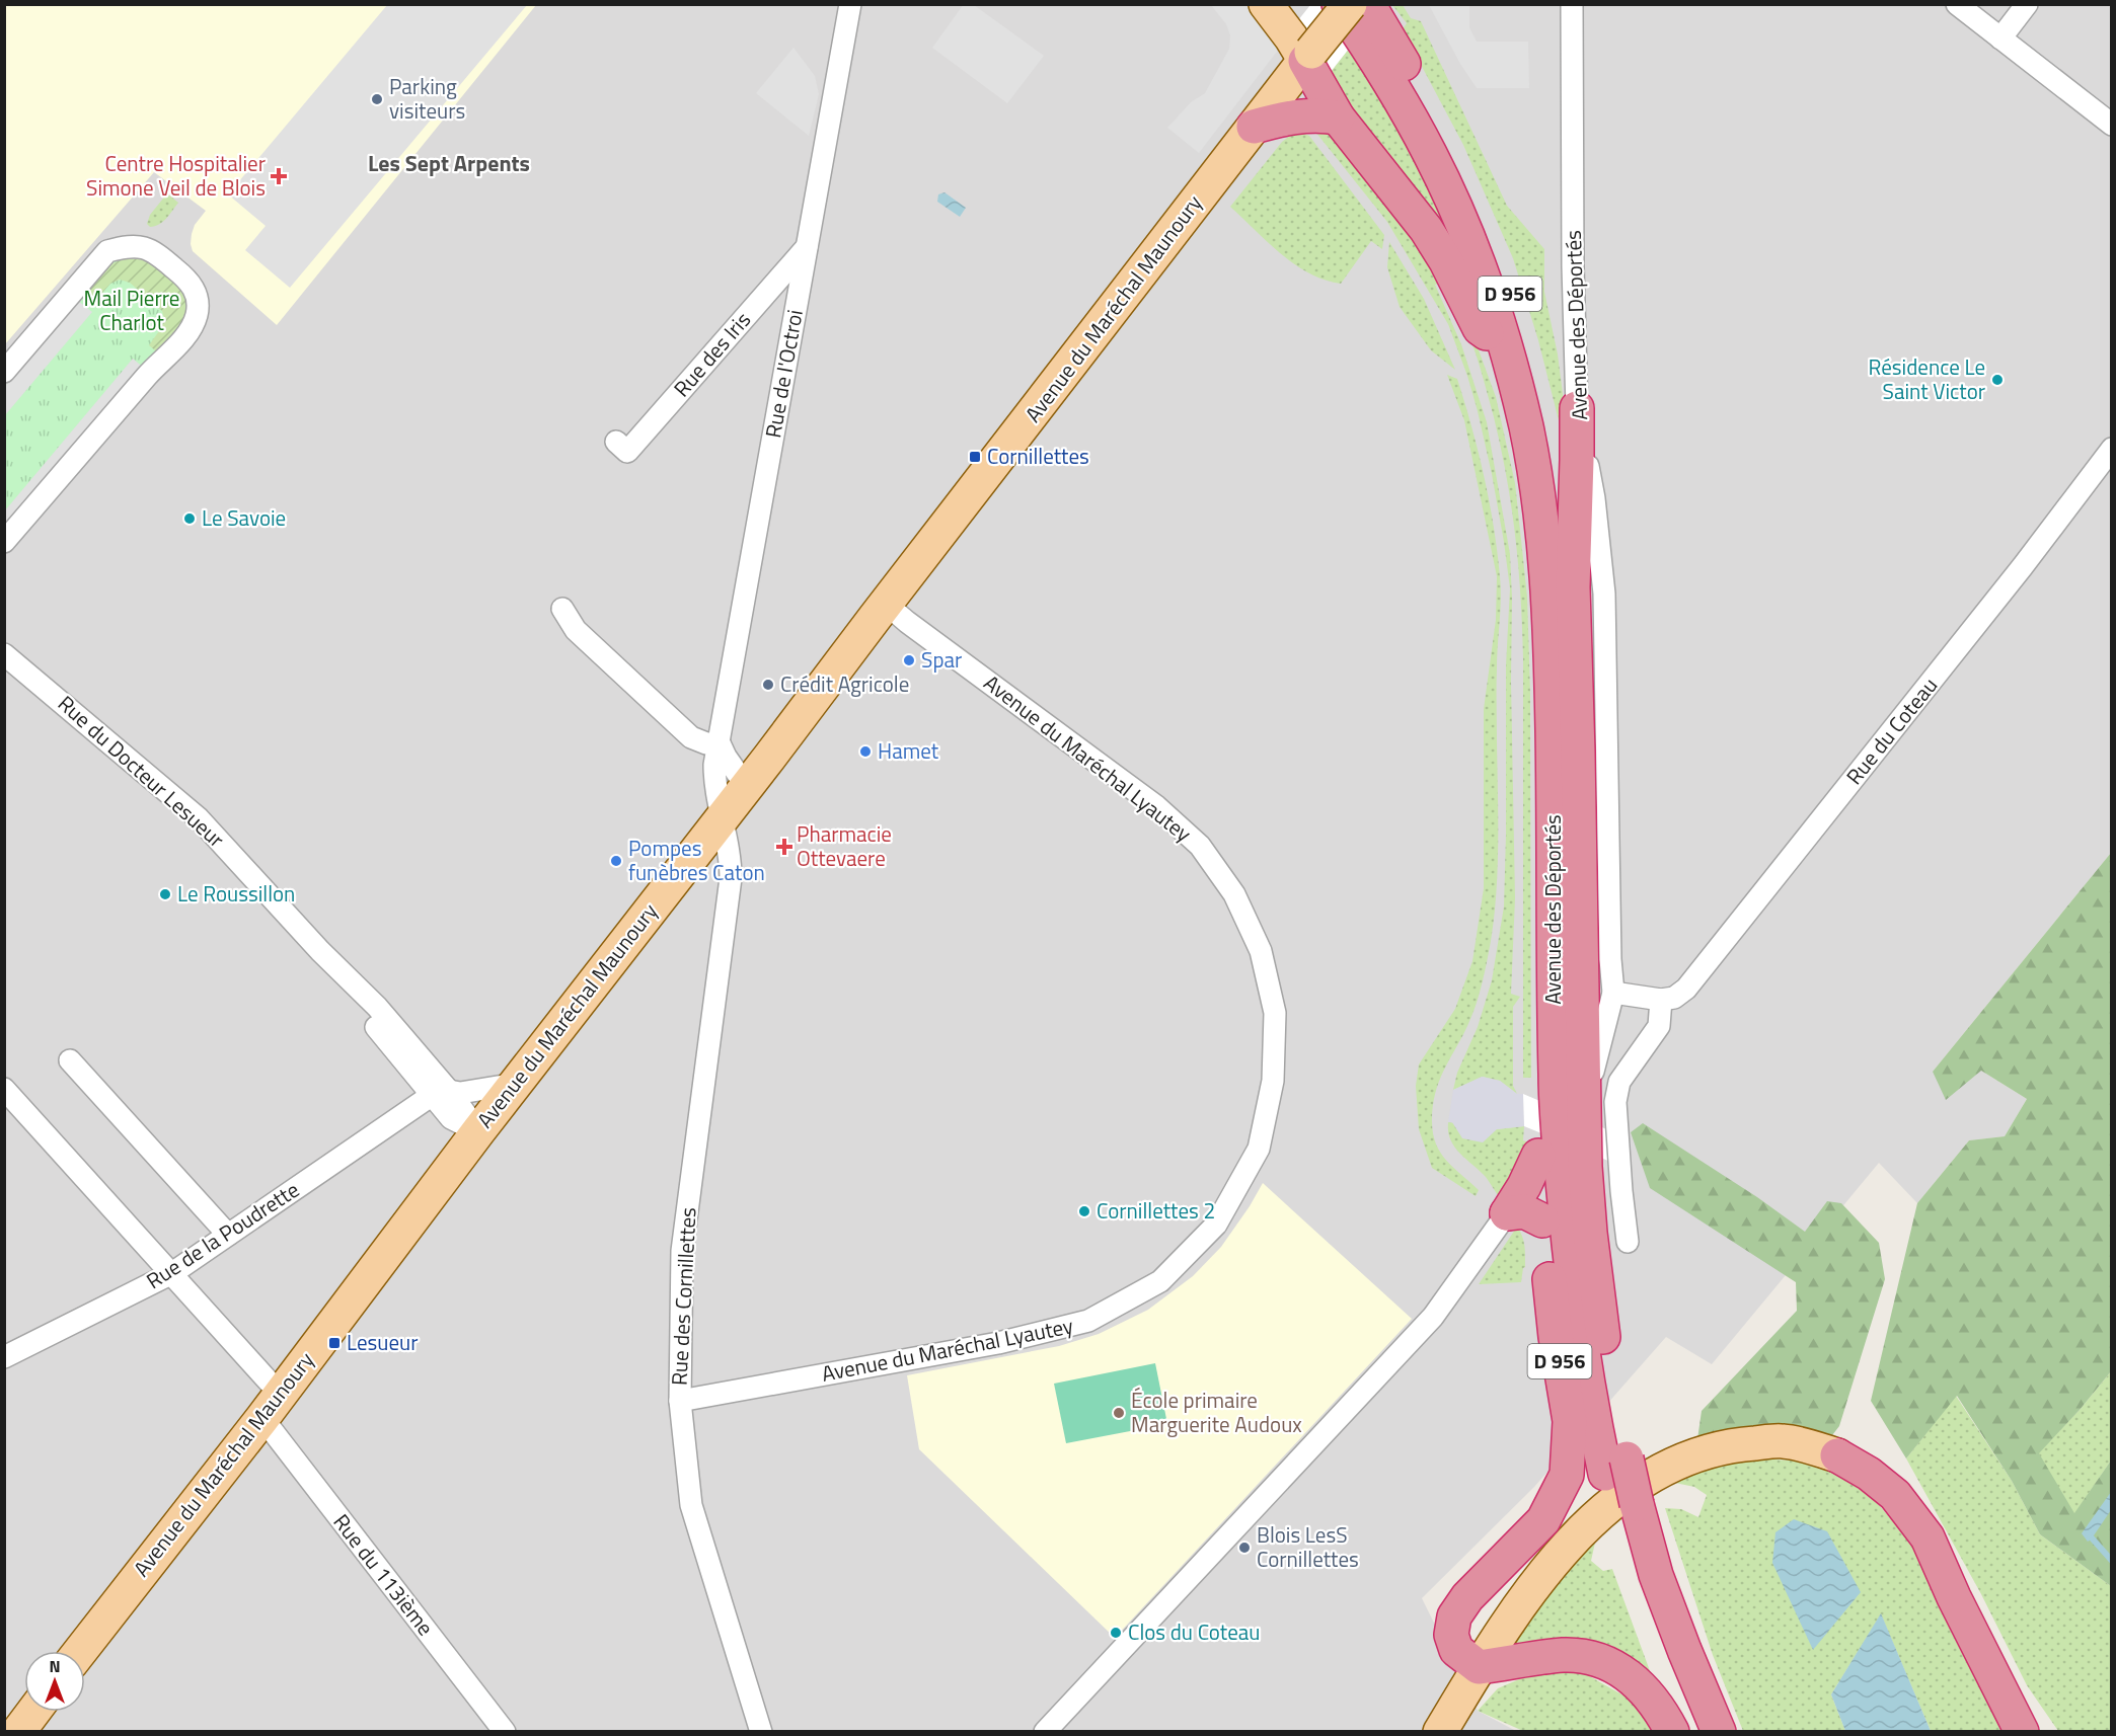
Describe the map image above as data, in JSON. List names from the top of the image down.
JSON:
{
  "streets": {
    "highway": ["D 956", "Avenue des Déportés"],
    "main road": ["Avenue du Maréchal Maunoury"],
    "street": [
      "Rue des Iris",
      "Rue de l'Octroi",
      "Rue du Coteau",
      "Avenue du Maréchal Lyautey",
      "Rue du Docteur Lesueur",
      "Rue de la Poudrette",
      "Rue des Cornillettes",
      "Rue du 113ième"
    ]
  },
  "crossings": [
    ["D 956", "Avenue du Maréchal Maunoury"],
    ["D 956", "Avenue des Déportés"],
    ["Avenue du Maréchal Maunoury", "Rue de l'Octroi"],
    ["Avenue du Maréchal Maunoury", "Avenue du Maréchal Lyautey"],
    ["Avenue du Maréchal Maunoury", "Rue du Docteur Lesueur"],
    ["Avenue du Maréchal Maunoury", "Rue des Cornillettes"],
    ["Avenue du Maréchal Maunoury", "Rue du 113ième"],
    ["Rue des Iris", "Rue de l'Octroi"],
    ["Rue de l'Octroi", "Rue des Cornillettes"],
    ["Avenue du Maréchal Lyautey", "Rue des Cornillettes"],
    ["Rue du Docteur Lesueur", "Rue de la Poudrette"],
    ["Rue de la Poudrette", "Rue du 113ième"]
  ],
  "districts": ["Les Sept Arpents"],
  "parks": ["Mail Pierre Charlot"],
  "places": {
    "other": [
      "Parking visiteurs",
      "Résidence Le Saint Victor",
      "Le Savoie",
      "Spar",
      "Crédit Agricole",
      "Hamet",
      "Pompes funèbres Caton",
      "Le Roussillon",
      "Cornillettes 2",
      "École primaire Marguerite Audoux",
      "Blois LesS Cornillettes",
      "Clos du Coteau"
    ],
    "health": ["Centre Hospitalier Simone Veil de Blois", "Pharmacie Ottevaere"],
    "transit": ["Cornillettes", "Lesueur"]
  },
  "north": "top"
}
